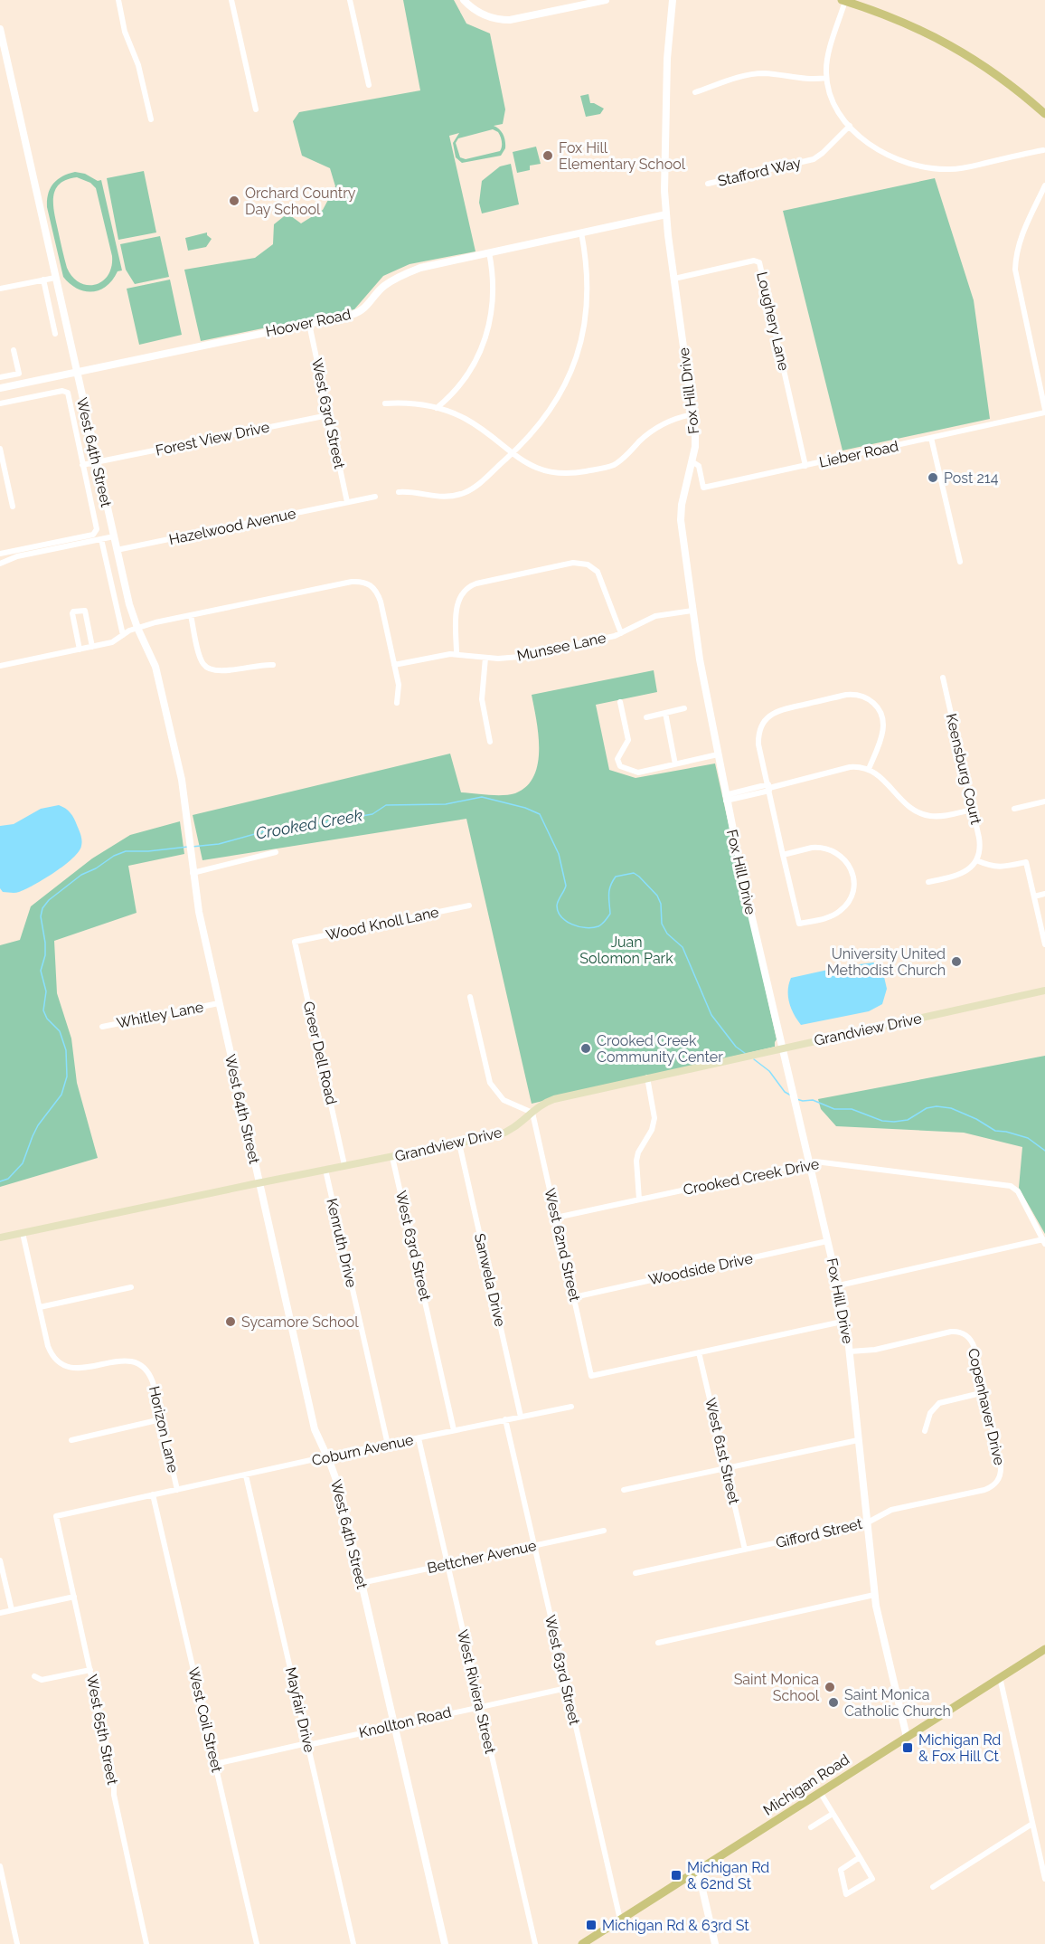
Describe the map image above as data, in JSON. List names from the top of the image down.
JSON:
{
  "streets": {
    "main road": ["Grandview Drive", "Michigan Road"],
    "street": [
      "Stafford Way",
      "Loughery Lane",
      "Hoover Road",
      "Fox Hill Drive",
      "West 63rd Street",
      "Forest View Drive",
      "West 64th Street",
      "Lieber Road",
      "Hazelwood Avenue",
      "Munsee Lane",
      "Keensburg Court",
      "Wood Knoll Lane",
      "Whitley Lane",
      "Greer Dell Road",
      "Crooked Creek Drive",
      "Kenruth Drive",
      "West 62nd Street",
      "Woodside Drive",
      "Sanwela Drive",
      "Copenhaver Drive",
      "Horizon Lane",
      "Coburn Avenue",
      "West 61st Street",
      "Gifford Street",
      "Bettcher Avenue",
      "West Riviera Street",
      "Mayfair Drive",
      "West Coil Street",
      "Knollton Road",
      "West 65th Street"
    ]
  },
  "crossings": [
    ["Loughery Lane", "Fox Hill Drive"],
    ["Loughery Lane", "Lieber Road"],
    ["Hoover Road", "Fox Hill Drive"],
    ["Hoover Road", "West 63rd Street"],
    ["Hoover Road", "West 64th Street"],
    ["Fox Hill Drive", "Lieber Road"],
    ["Fox Hill Drive", "Munsee Lane"],
    ["Fox Hill Drive", "Grandview Drive"],
    ["Fox Hill Drive", "Crooked Creek Drive"],
    ["Fox Hill Drive", "Woodside Drive"],
    ["Fox Hill Drive", "Copenhaver Drive"],
    ["Fox Hill Drive", "Gifford Street"],
    ["Fox Hill Drive", "Michigan Road"],
    ["West 63rd Street", "Forest View Drive"],
    ["West 63rd Street", "Hazelwood Avenue"],
    ["West 63rd Street", "Grandview Drive"],
    ["West 63rd Street", "Coburn Avenue"],
    ["West 63rd Street", "Bettcher Avenue"],
    ["West 63rd Street", "Knollton Road"],
    ["West 63rd Street", "Michigan Road"],
    ["Forest View Drive", "West 64th Street"],
    ["West 64th Street", "Hazelwood Avenue"],
    ["West 64th Street", "Whitley Lane"],
    ["West 64th Street", "Grandview Drive"],
    ["West 64th Street", "Coburn Avenue"],
    ["West 64th Street", "Bettcher Avenue"],
    ["West 64th Street", "Knollton Road"],
    ["Wood Knoll Lane", "Greer Dell Road"],
    ["Grandview Drive", "Greer Dell Road"],
    ["Grandview Drive", "Kenruth Drive"],
    ["Grandview Drive", "West 62nd Street"],
    ["Grandview Drive", "Sanwela Drive"],
    ["Grandview Drive", "Horizon Lane"],
    ["Crooked Creek Drive", "West 62nd Street"],
    ["Kenruth Drive", "Coburn Avenue"],
    ["West 62nd Street", "Woodside Drive"],
    ["West 62nd Street", "West 61st Street"],
    ["Sanwela Drive", "Coburn Avenue"],
    ["Copenhaver Drive", "Gifford Street"],
    ["Horizon Lane", "Coburn Avenue"],
    ["Coburn Avenue", "West Riviera Street"],
    ["Coburn Avenue", "Mayfair Drive"],
    ["Coburn Avenue", "West Coil Street"],
    ["Coburn Avenue", "West 65th Street"],
    ["West 61st Street", "Gifford Street"],
    ["Bettcher Avenue", "West Riviera Street"],
    ["West Riviera Street", "Knollton Road"],
    ["Mayfair Drive", "Knollton Road"],
    ["West Coil Street", "Knollton Road"]
  ],
  "water": ["Crooked Creek"],
  "parks": ["Juan Solomon Park"],
  "places": {
    "other": [
      "Fox Hill Elementary School",
      "Orchard Country Day School",
      "Post 214",
      "University United Methodist Church",
      "Crooked Creek Community Center",
      "Sycamore School",
      "Saint Monica School",
      "Saint Monica Catholic Church"
    ],
    "transit": ["Michigan Rd & Fox Hill Ct", "Michigan Rd & 62nd St", "Michigan Rd & 63rd St"]
  }
}
